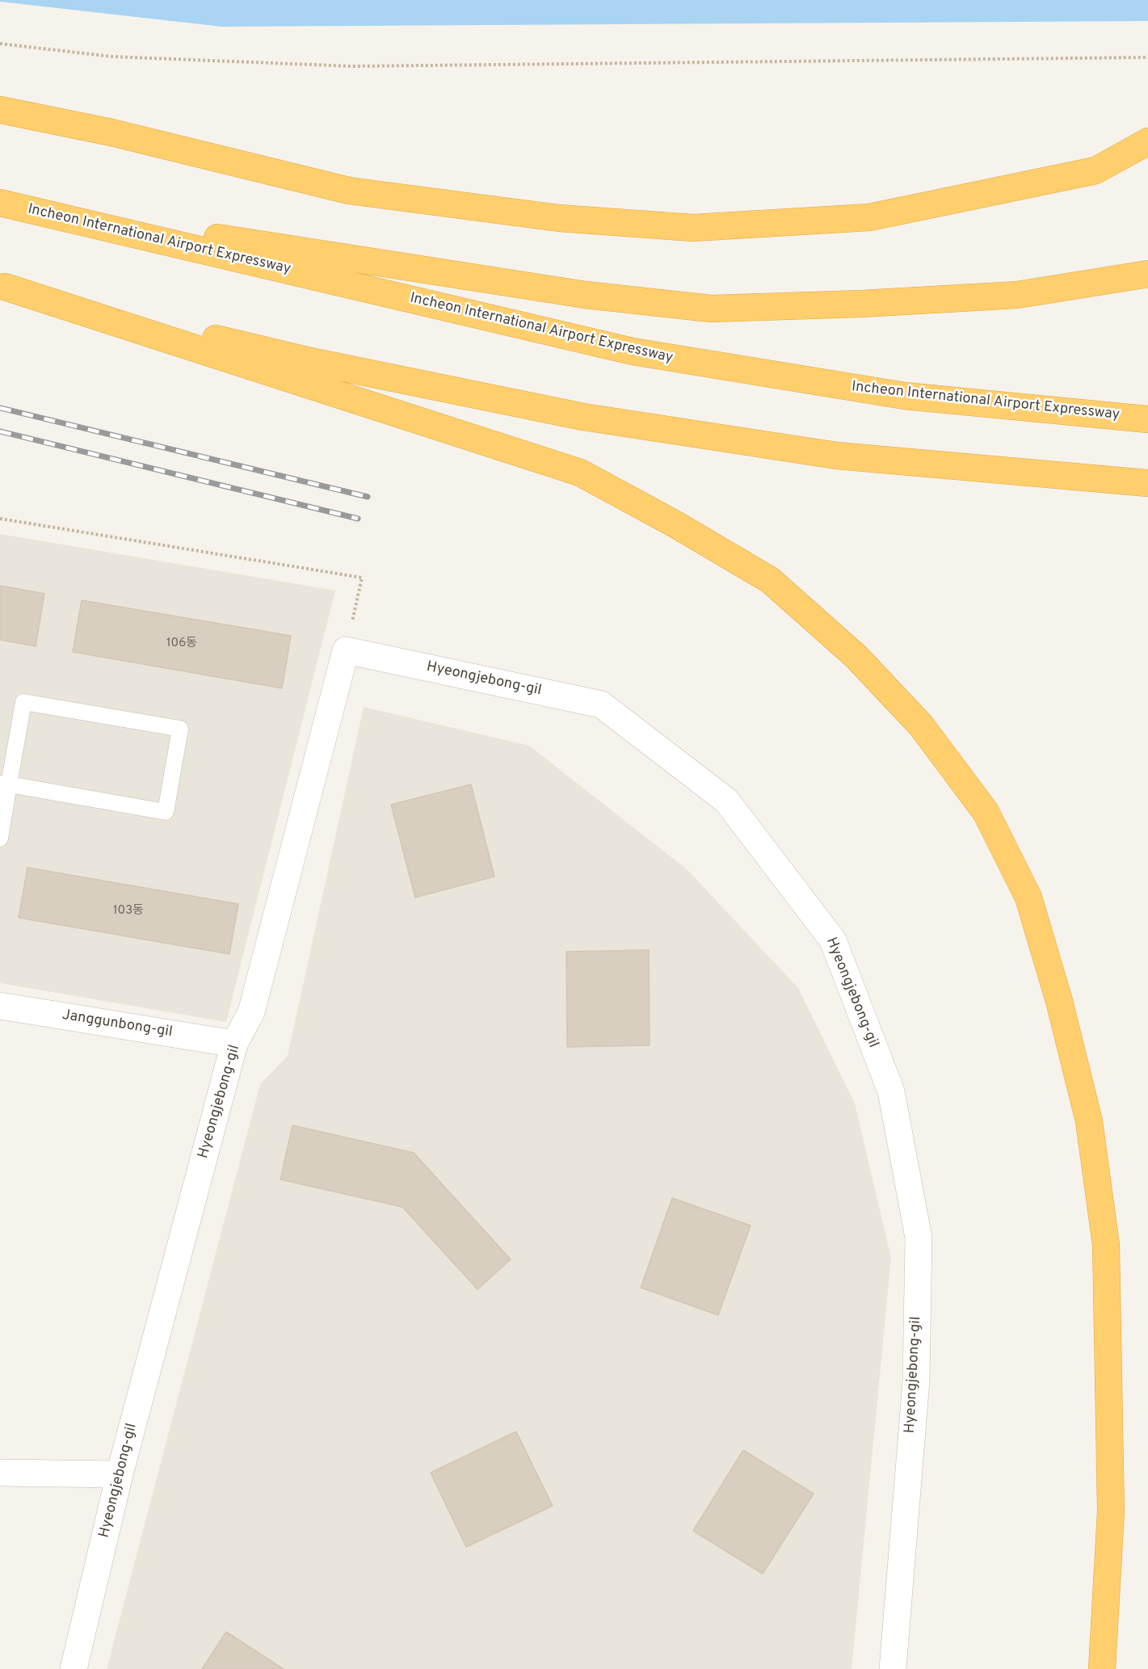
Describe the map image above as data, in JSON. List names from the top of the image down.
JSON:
{
  "streets": {
    "highway": ["Incheon International Airport Expressway"],
    "street": ["Hyeongjebong-gil", "Janggunbong-gil"]
  },
  "crossings": [
    ["Hyeongjebong-gil", "Janggunbong-gil"]
  ],
  "house_numbers": ["106동", "103동"]
}
